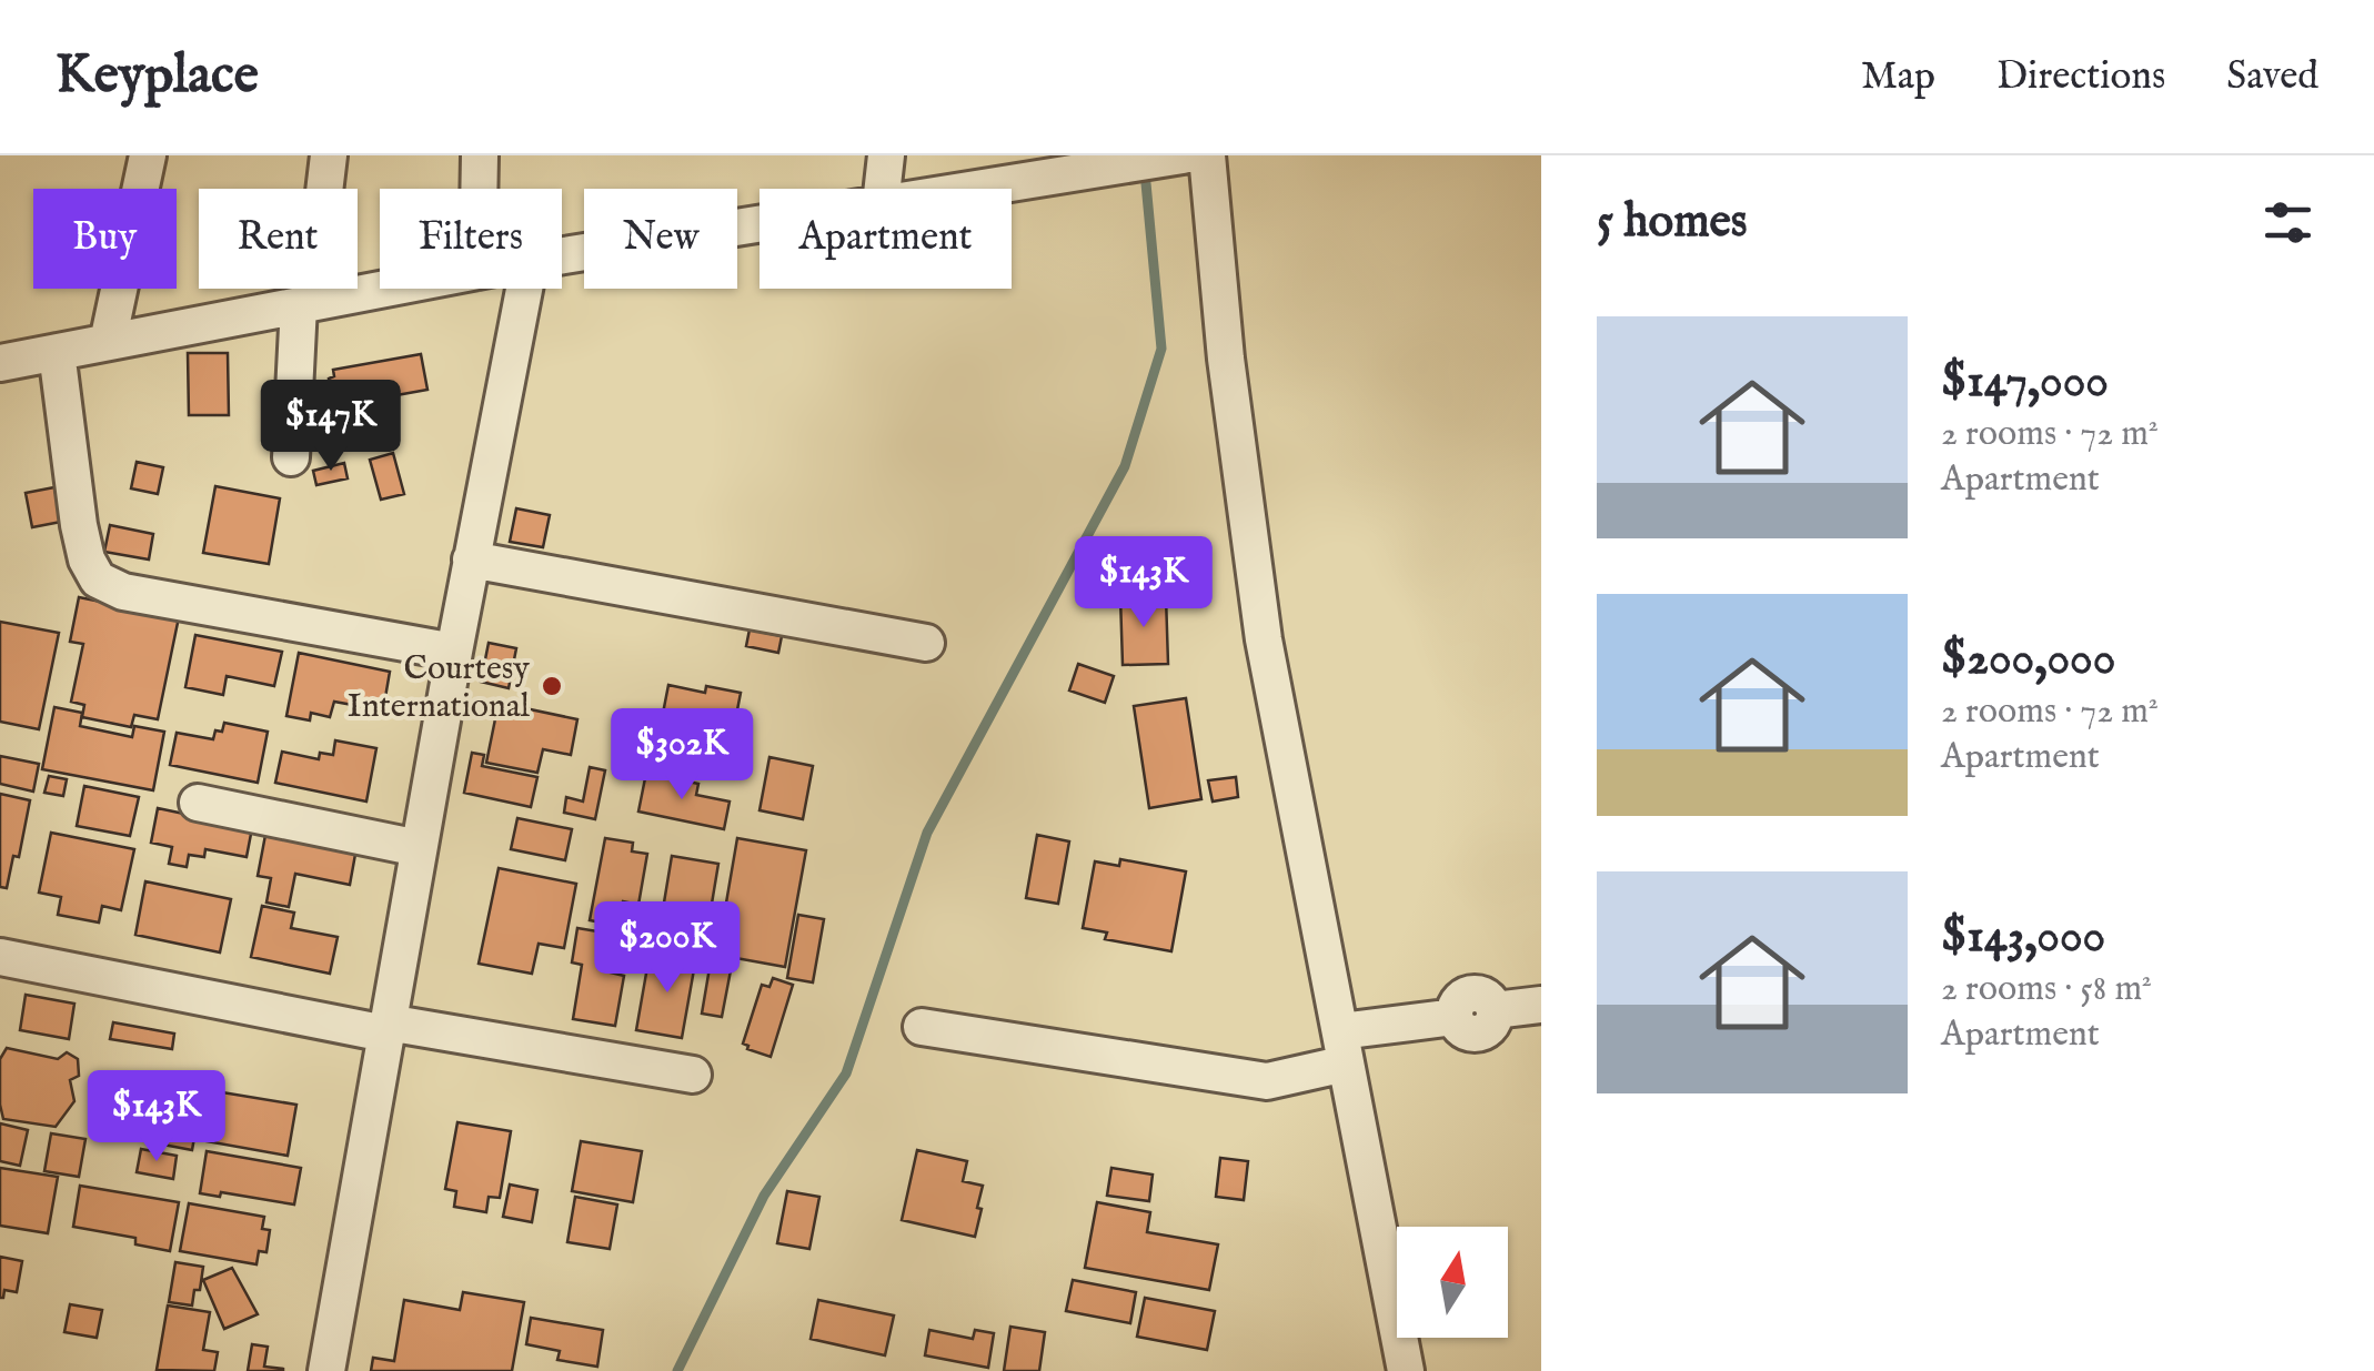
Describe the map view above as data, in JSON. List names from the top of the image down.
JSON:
{
  "places": ["Courtesy International"],
  "north": "top",
  "page": {
    "header": "Keyplace",
    "nav": ["Map", "Directions", "Saved"],
    "heading": "5 homes",
    "chip": [
      "Buy",
      "Rent",
      "Filters",
      "New",
      "Apartment"
    ],
    "list": [
      {
        "name": "$147,000",
        "note": "2 rooms · 72 m² · Apartment"
      },
      {
        "name": "$200,000",
        "note": "2 rooms · 72 m² · Apartment"
      },
      {
        "name": "$143,000",
        "note": "2 rooms · 58 m² · Apartment"
      }
    ],
    "price": [
      "$147K",
      "$143K",
      "$302K",
      "$200K",
      "$143K"
    ]
  }
}
